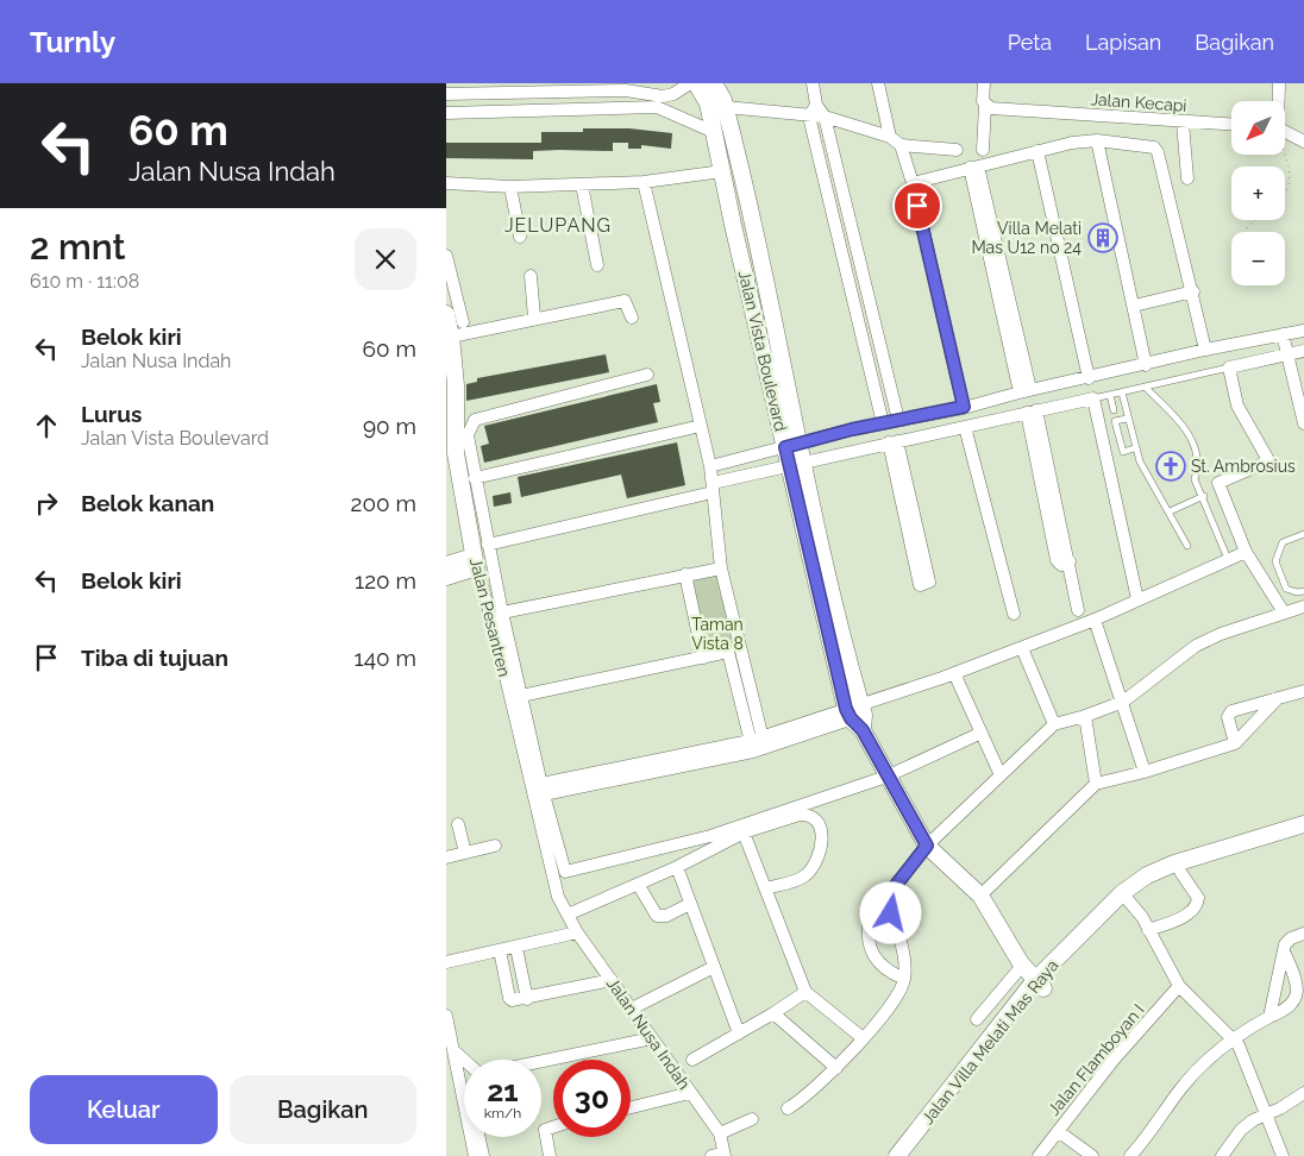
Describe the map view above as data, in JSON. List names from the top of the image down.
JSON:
{
  "streets": {
    "street": [
      "Jalan Kecapi",
      "Jalan Vista Boulevard",
      "Jalan Pesantren",
      "Jalan Nusa Indah",
      "Jalan Villa Melati Mas Raya",
      "Jalan Flamboyan I"
    ]
  },
  "crossings": [
    ["Jalan Pesantren", "Jalan Nusa Indah"]
  ],
  "districts": ["JELUPANG"],
  "parks": ["Taman Vista 8"],
  "places": {
    "building": ["Villa Melati Mas U12 no 24"],
    "church": ["St. Ambrosius"]
  },
  "north": "bottom left",
  "page": {
    "header": "Turnly",
    "nav": ["Peta", "Lapisan", "Bagikan"],
    "turn": ["60 m", "Jalan Nusa Indah"],
    "map_buttons": ["+", "−"],
    "heading": ["2 mnt", "610 m · 11:08"],
    "list": [
      {
        "name": "Belok kiri",
        "note": "Jalan Nusa Indah",
        "value": "60 m"
      },
      {
        "name": "Lurus",
        "note": "Jalan Vista Boulevard",
        "value": "90 m"
      },
      {
        "name": "Belok kanan",
        "value": "200 m"
      },
      {
        "name": "Belok kiri",
        "value": "120 m"
      },
      {
        "name": "Tiba di tujuan",
        "value": "140 m"
      }
    ],
    "speed": "21 km/h",
    "limit": "30",
    "buttons": ["Keluar", "Bagikan"]
  }
}
